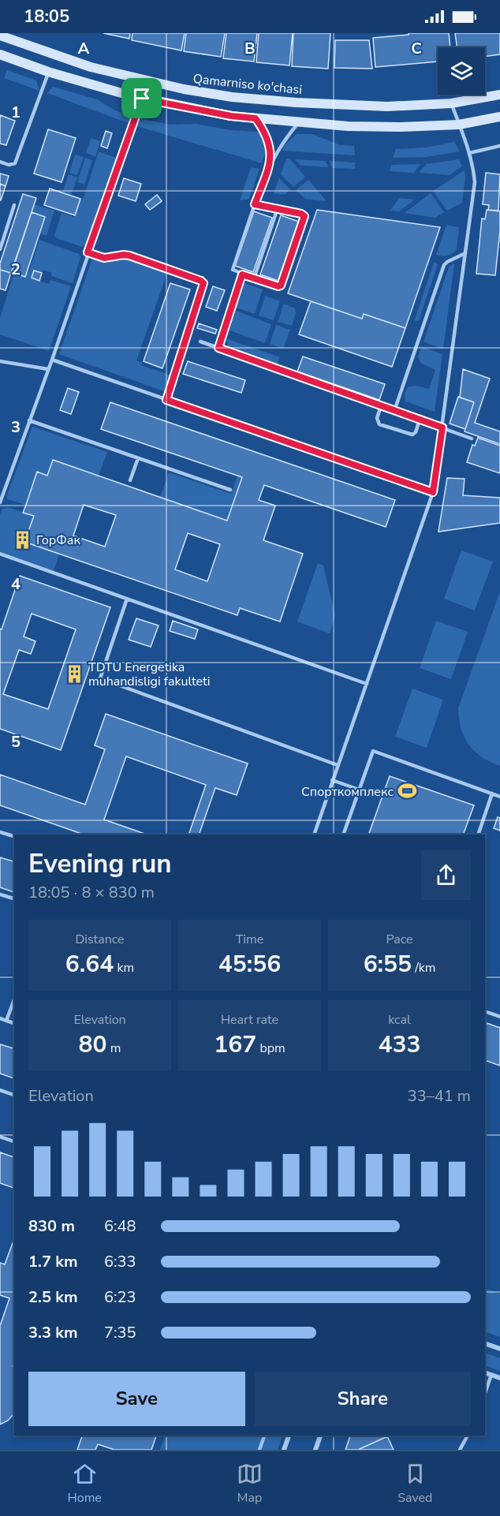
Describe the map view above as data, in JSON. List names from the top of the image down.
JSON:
{
  "streets": {
    "main road": ["Qamarniso ko'chasi"]
  },
  "places": {
    "building": ["ГорФак", "TDTU Energetika muhandisligi fakulteti"],
    "sports": ["Спорткомплекс"]
  },
  "page": {
    "status": "18:05",
    "heading": ["Evening run", "18:05 · 8 × 830 m"],
    "stats": [
      ["Distance", "6.64 km"],
      ["Time", "45:56"],
      ["Pace", "6:55 /km"],
      ["Elevation", "80 m"],
      ["Heart rate", "167 bpm"],
      ["kcal", "433"]
    ],
    "chart": ["Elevation", "33–41 m"],
    "list": [
      {
        "name": "830 m",
        "note": "6:48"
      },
      {
        "name": "1.7 km",
        "note": "6:33"
      },
      {
        "name": "2.5 km",
        "note": "6:23"
      },
      {
        "name": "3.3 km",
        "note": "7:35"
      }
    ],
    "buttons": ["Save", "Share"],
    "tabs": ["Home", "Map", "Saved"]
  },
  "grid": {
    "columns": ["A", "B", "C"],
    "rows": [
      "1",
      "2",
      "3",
      "4",
      "5"
    ]
  }
}
